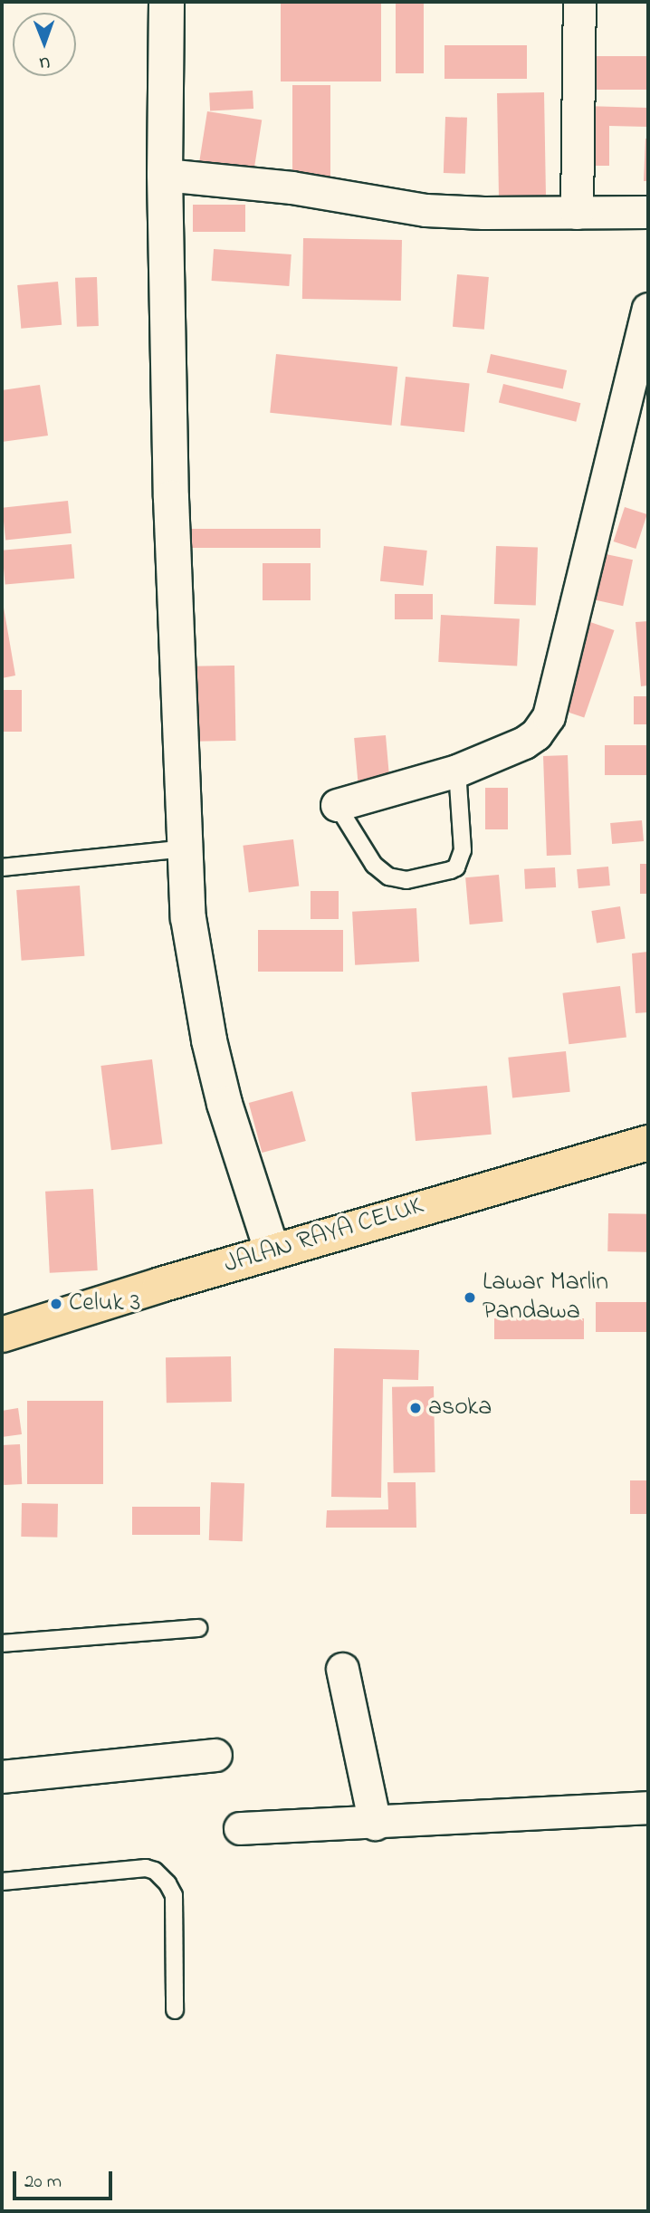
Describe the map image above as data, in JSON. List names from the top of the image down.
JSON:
{
  "streets": {
    "highway": ["JALAN RAYA CELUK"]
  },
  "places": ["Lawar Marlin Pandawa", "Celuk 3", "asoka"],
  "scale_bar": "20 m",
  "north": "bottom"
}
